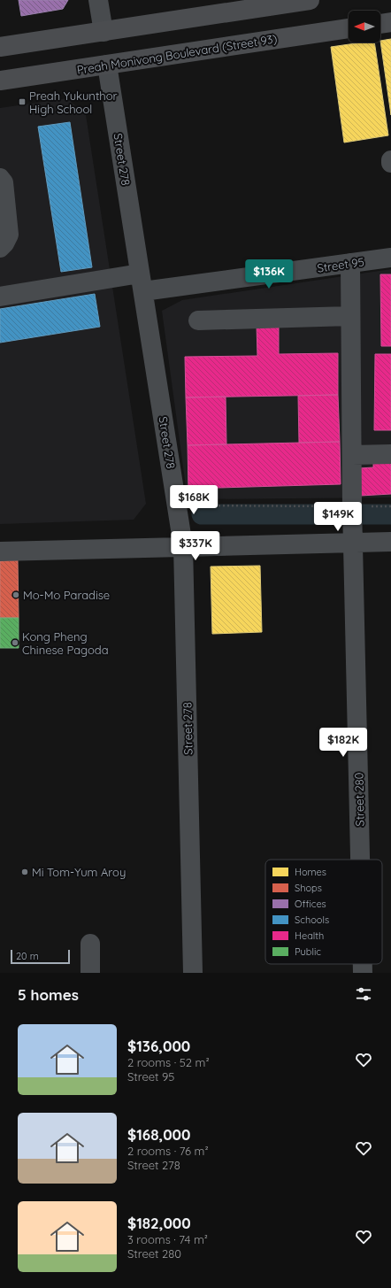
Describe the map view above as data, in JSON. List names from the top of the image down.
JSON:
{
  "streets": {
    "highway": ["Preah Monivong Boulevard (Street 93)"],
    "street": ["Street 278", "Street 95", "Street 280"]
  },
  "crossings": [
    ["Preah Monivong Boulevard (Street 93)", "Street 278"],
    ["Street 278", "Street 95"],
    ["Street 95", "Street 280"]
  ],
  "places": {
    "transit": ["Preah Yukunthor High School"],
    "other": ["Mo-Mo Paradise", "Kong Pheng Chinese Pagoda", "Mi Tom-Yum Aroy"]
  },
  "legend": [
    "Homes",
    "Shops",
    "Offices",
    "Schools",
    "Health",
    "Public"
  ],
  "scale_bar": "20 m",
  "north": "left",
  "page": {
    "price": [
      "$136K",
      "$168K",
      "$149K",
      "$337K",
      "$182K"
    ],
    "scale": "20 m",
    "heading": "5 homes",
    "list": [
      {
        "name": "$136,000",
        "note": "2 rooms · 52 m² · Street 95"
      },
      {
        "name": "$168,000",
        "note": "2 rooms · 76 m² · Street 278"
      },
      {
        "name": "$182,000",
        "note": "3 rooms · 74 m² · Street 280"
      }
    ]
  }
}
